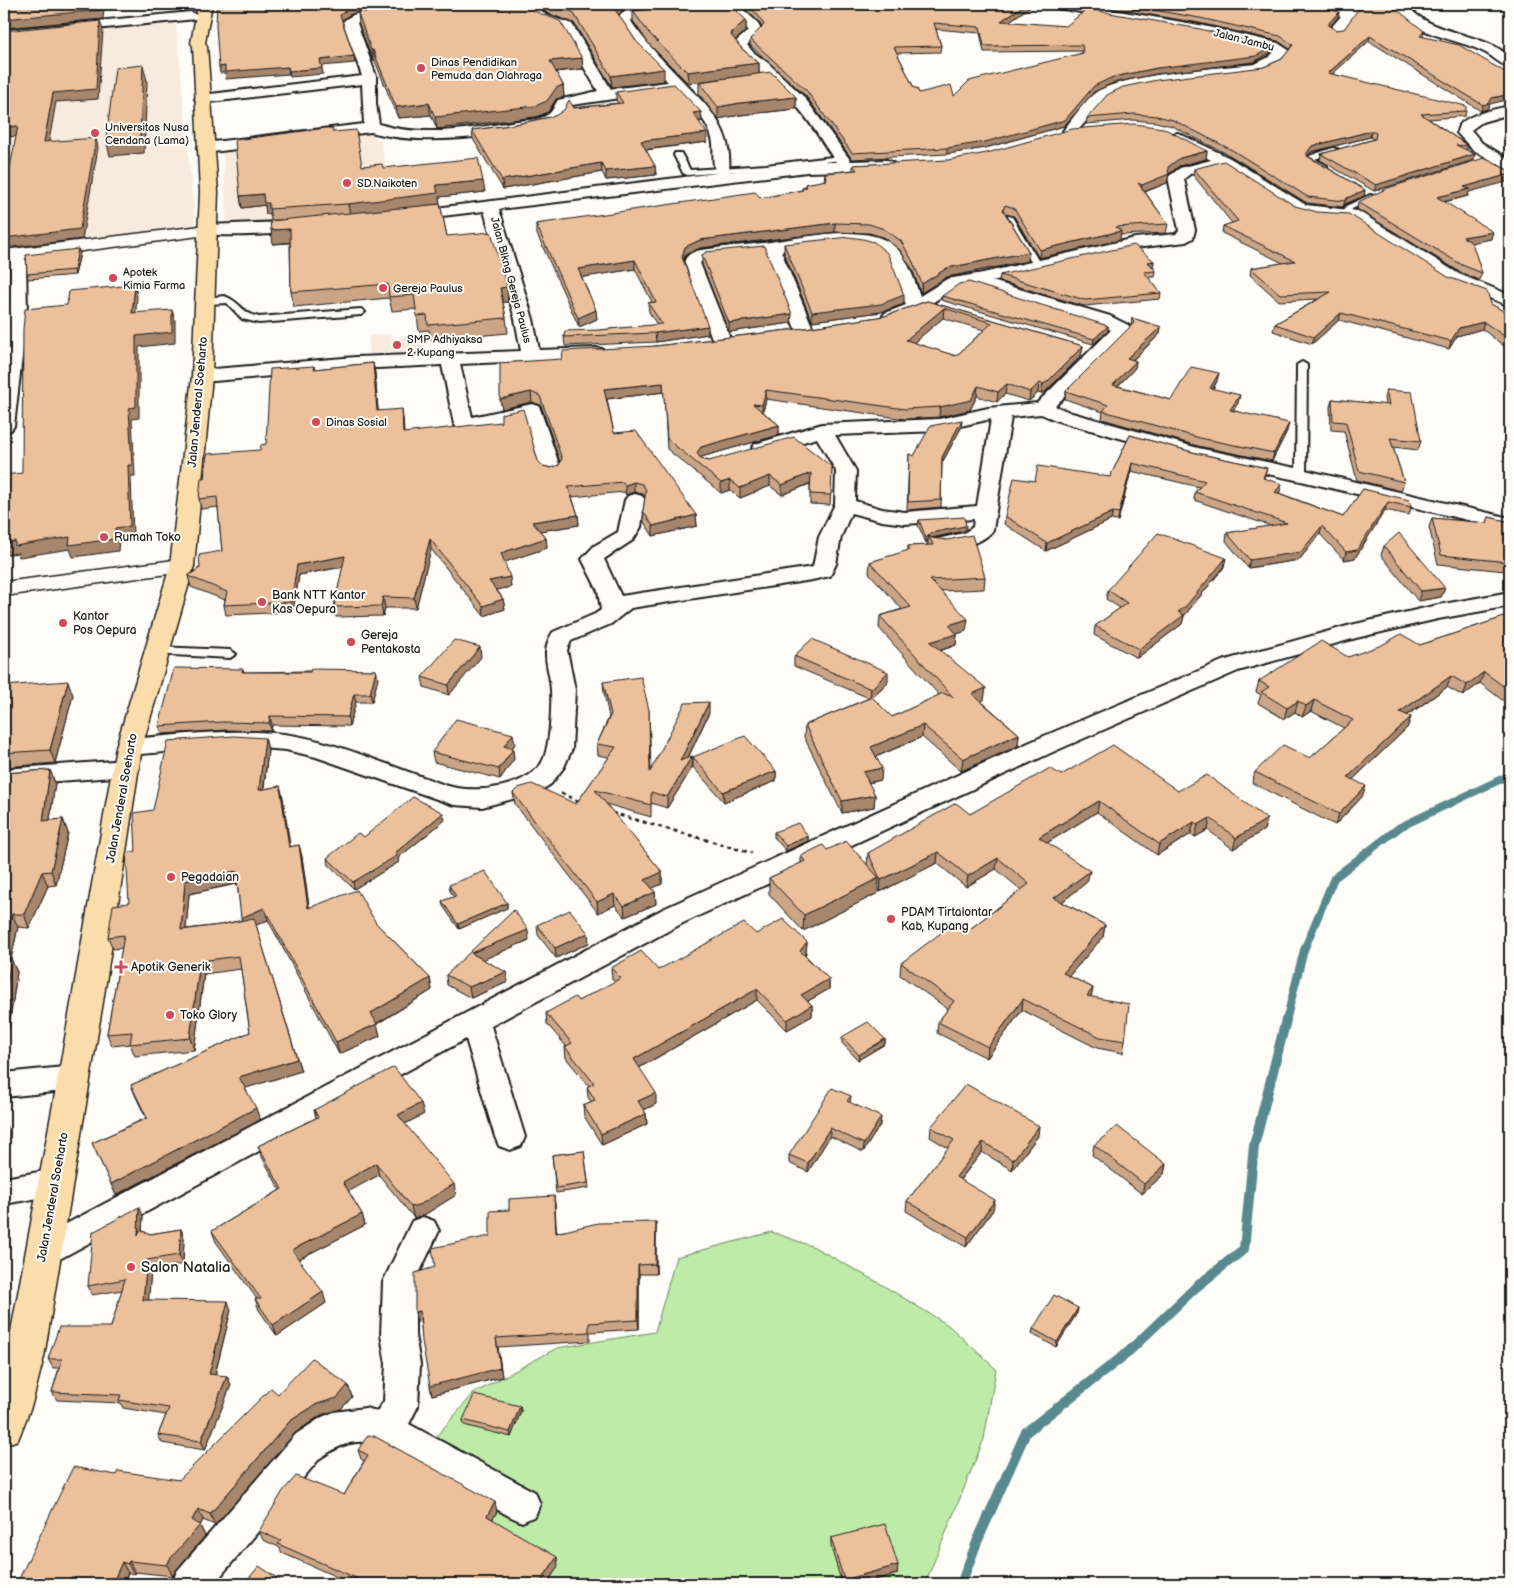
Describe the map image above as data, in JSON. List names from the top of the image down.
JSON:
{
  "streets": {
    "main road": ["Jalan Jenderal Soeharto"],
    "street": ["Jalan Jambu", "Jalan Blkng Gereja Paulus"]
  },
  "places": {
    "other": [
      "Dinas Pendidikan Pemuda dan Olahraga",
      "Universitas Nusa Cendana (Lama)",
      "SD.Naikoten",
      "Apotek Kimia Farma",
      "Gereja Paulus",
      "SMP Adhiyaksa 2 Kupang",
      "Dinas Sosial",
      "Rumah Toko",
      "Bank NTT Kantor Kas Oepura",
      "Kantor Pos Oepura",
      "Gereja Pentakosta",
      "Pegadaian",
      "PDAM Tirtalontar Kab, Kupang",
      "Toko Glory",
      "Salon Natalia"
    ],
    "health": ["Apotik Generik"]
  }
}
